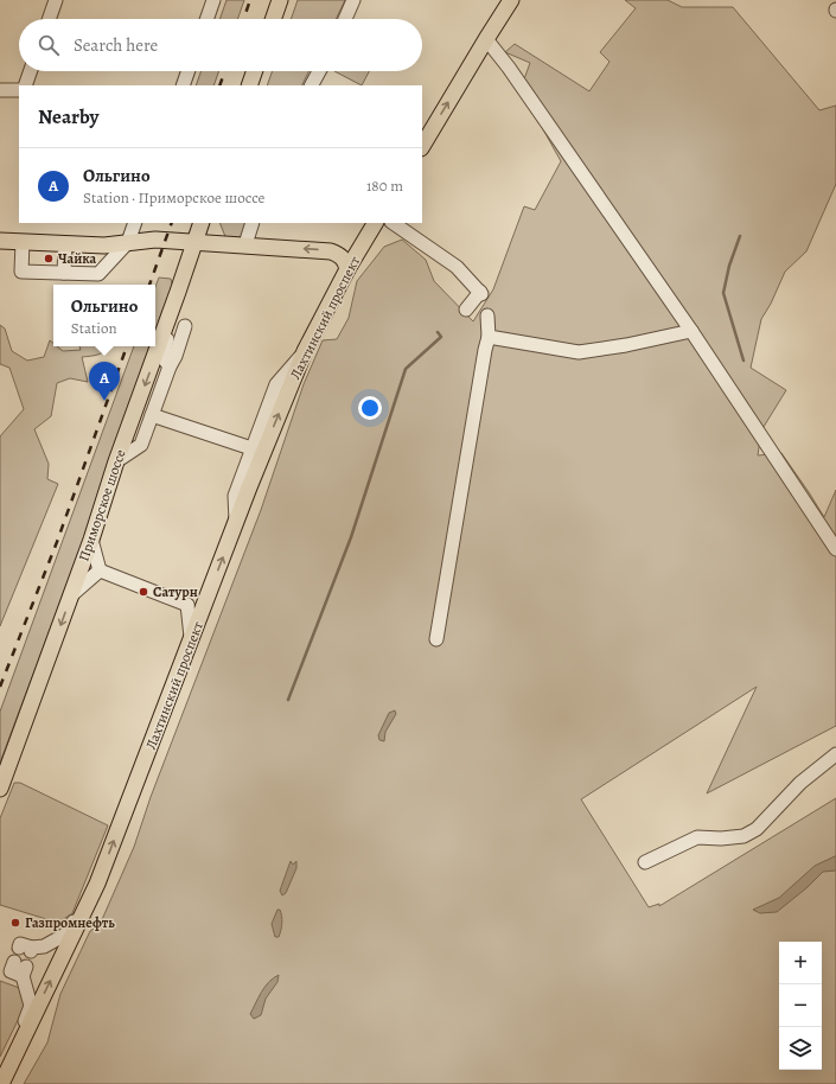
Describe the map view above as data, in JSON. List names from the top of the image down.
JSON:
{
  "streets": {
    "main road": ["Лахтинский проспект", "Приморское шоссе"]
  },
  "one_way": ["Лахтинский проспект", "Приморское шоссе"],
  "places": ["Чайка", "Сатурн", "Газпромнефть"],
  "page": {
    "search": "Search here",
    "heading": "Nearby",
    "list": [
      {
        "mark": "A",
        "name": "Ольгино",
        "note": "Station · Приморское шоссе",
        "value": "180 m"
      }
    ],
    "popup": ["Ольгино", "Station"],
    "pins": "A",
    "map_buttons": ["+", "−"]
  }
}
